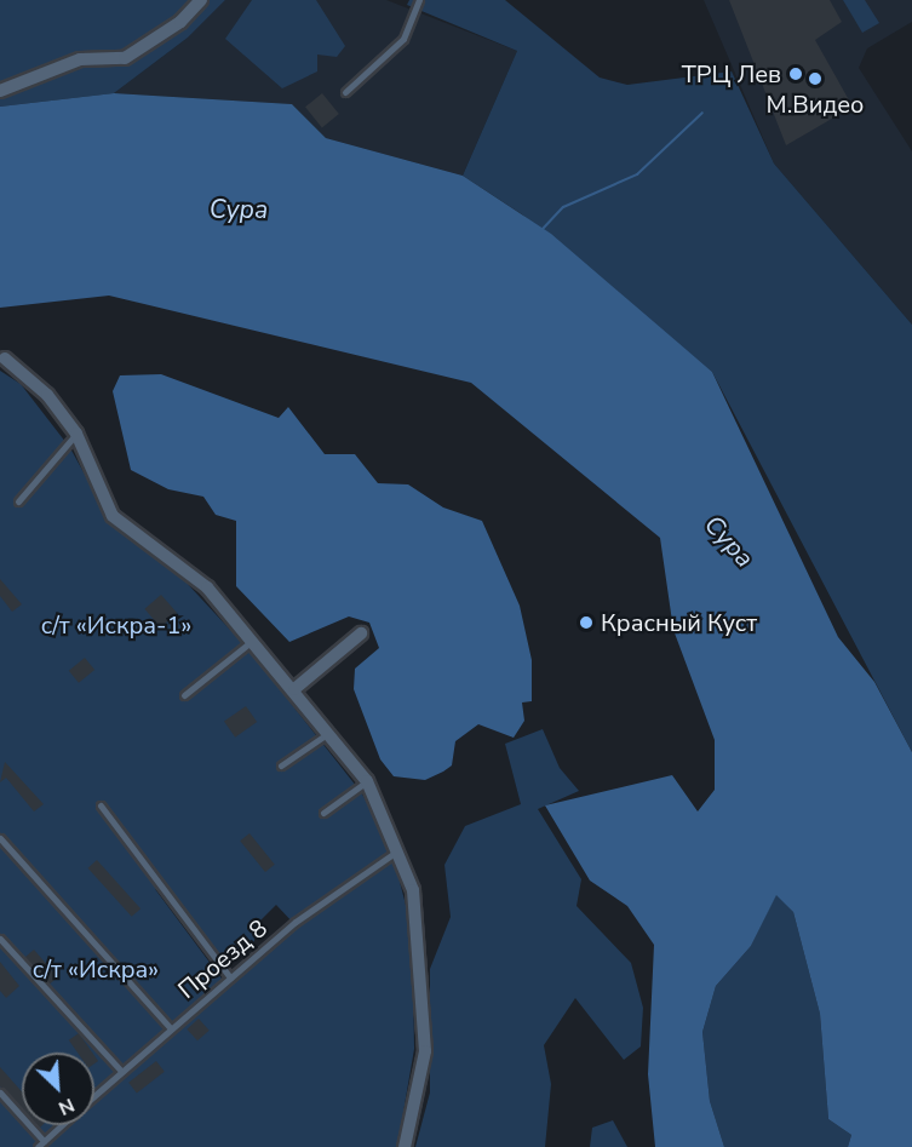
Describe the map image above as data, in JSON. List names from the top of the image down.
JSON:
{
  "streets": {
    "lane": ["Проезд 8"]
  },
  "water": ["Сура"],
  "parks": ["с/т «Искра-1»", "с/т «Искра»"],
  "places": ["ТРЦ Лев", "М.Видео", "Красный Куст"],
  "north": "bottom right"
}
